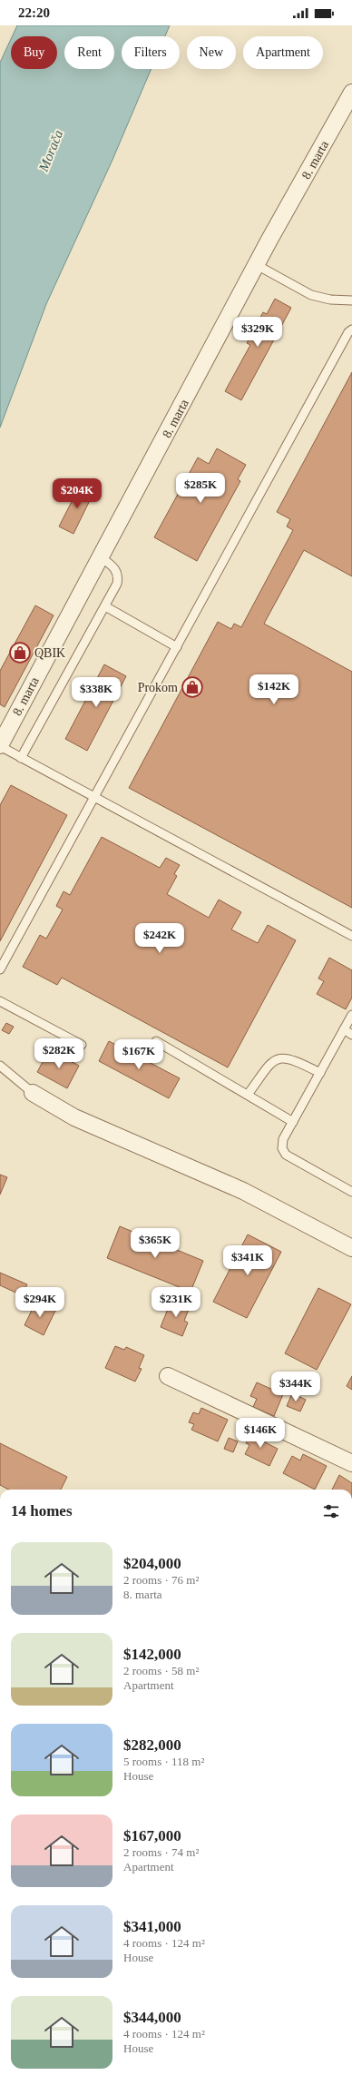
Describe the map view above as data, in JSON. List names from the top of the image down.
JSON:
{
  "streets": {
    "street": ["8. marta"]
  },
  "water": ["Morača"],
  "places": {
    "shop": ["QBIK", "Prokom"]
  },
  "page": {
    "status": "22:20",
    "chip": [
      "Buy",
      "Rent",
      "Filters",
      "New",
      "Apartment"
    ],
    "price": [
      "$329K",
      "$285K",
      "$204K",
      "$142K",
      "$338K",
      "$242K",
      "$282K",
      "$167K",
      "$365K",
      "$341K",
      "$294K",
      "$231K",
      "$344K",
      "$146K"
    ],
    "heading": "14 homes",
    "list": [
      {
        "name": "$204,000",
        "note": "2 rooms · 76 m² · 8. marta"
      },
      {
        "name": "$142,000",
        "note": "2 rooms · 58 m² · Apartment"
      },
      {
        "name": "$282,000",
        "note": "5 rooms · 118 m² · House"
      },
      {
        "name": "$167,000",
        "note": "2 rooms · 74 m² · Apartment"
      },
      {
        "name": "$341,000",
        "note": "4 rooms · 124 m² · House"
      },
      {
        "name": "$344,000",
        "note": "4 rooms · 124 m² · House"
      }
    ]
  }
}
